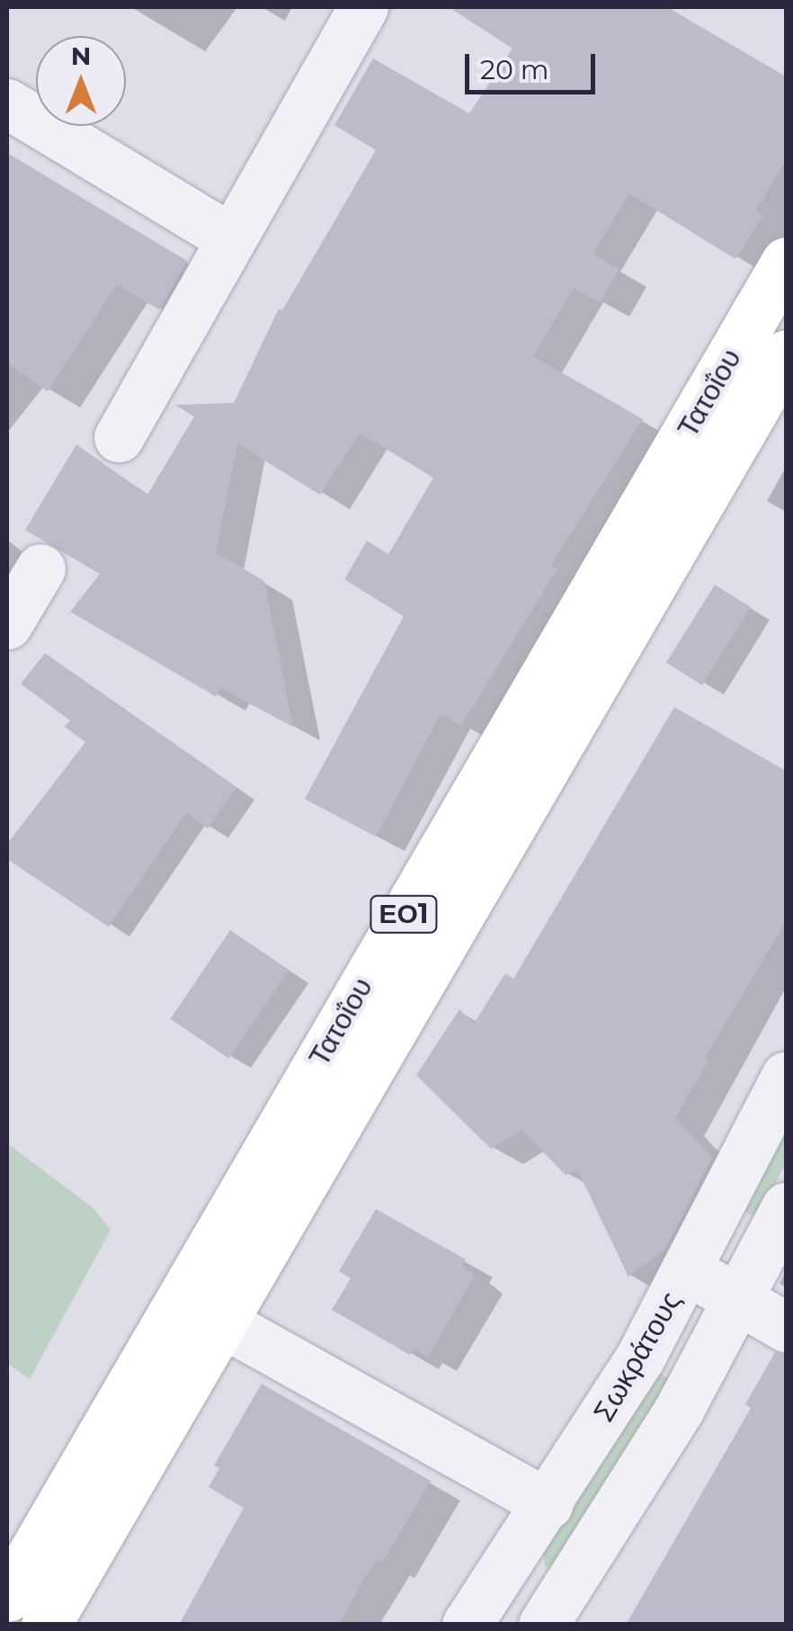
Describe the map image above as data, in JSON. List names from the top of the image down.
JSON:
{
  "streets": {
    "main road": ["Τατοΐου", "ΕΟ1"],
    "street": ["Σωκράτους"]
  },
  "scale_bar": "20 m",
  "north": "top"
}
